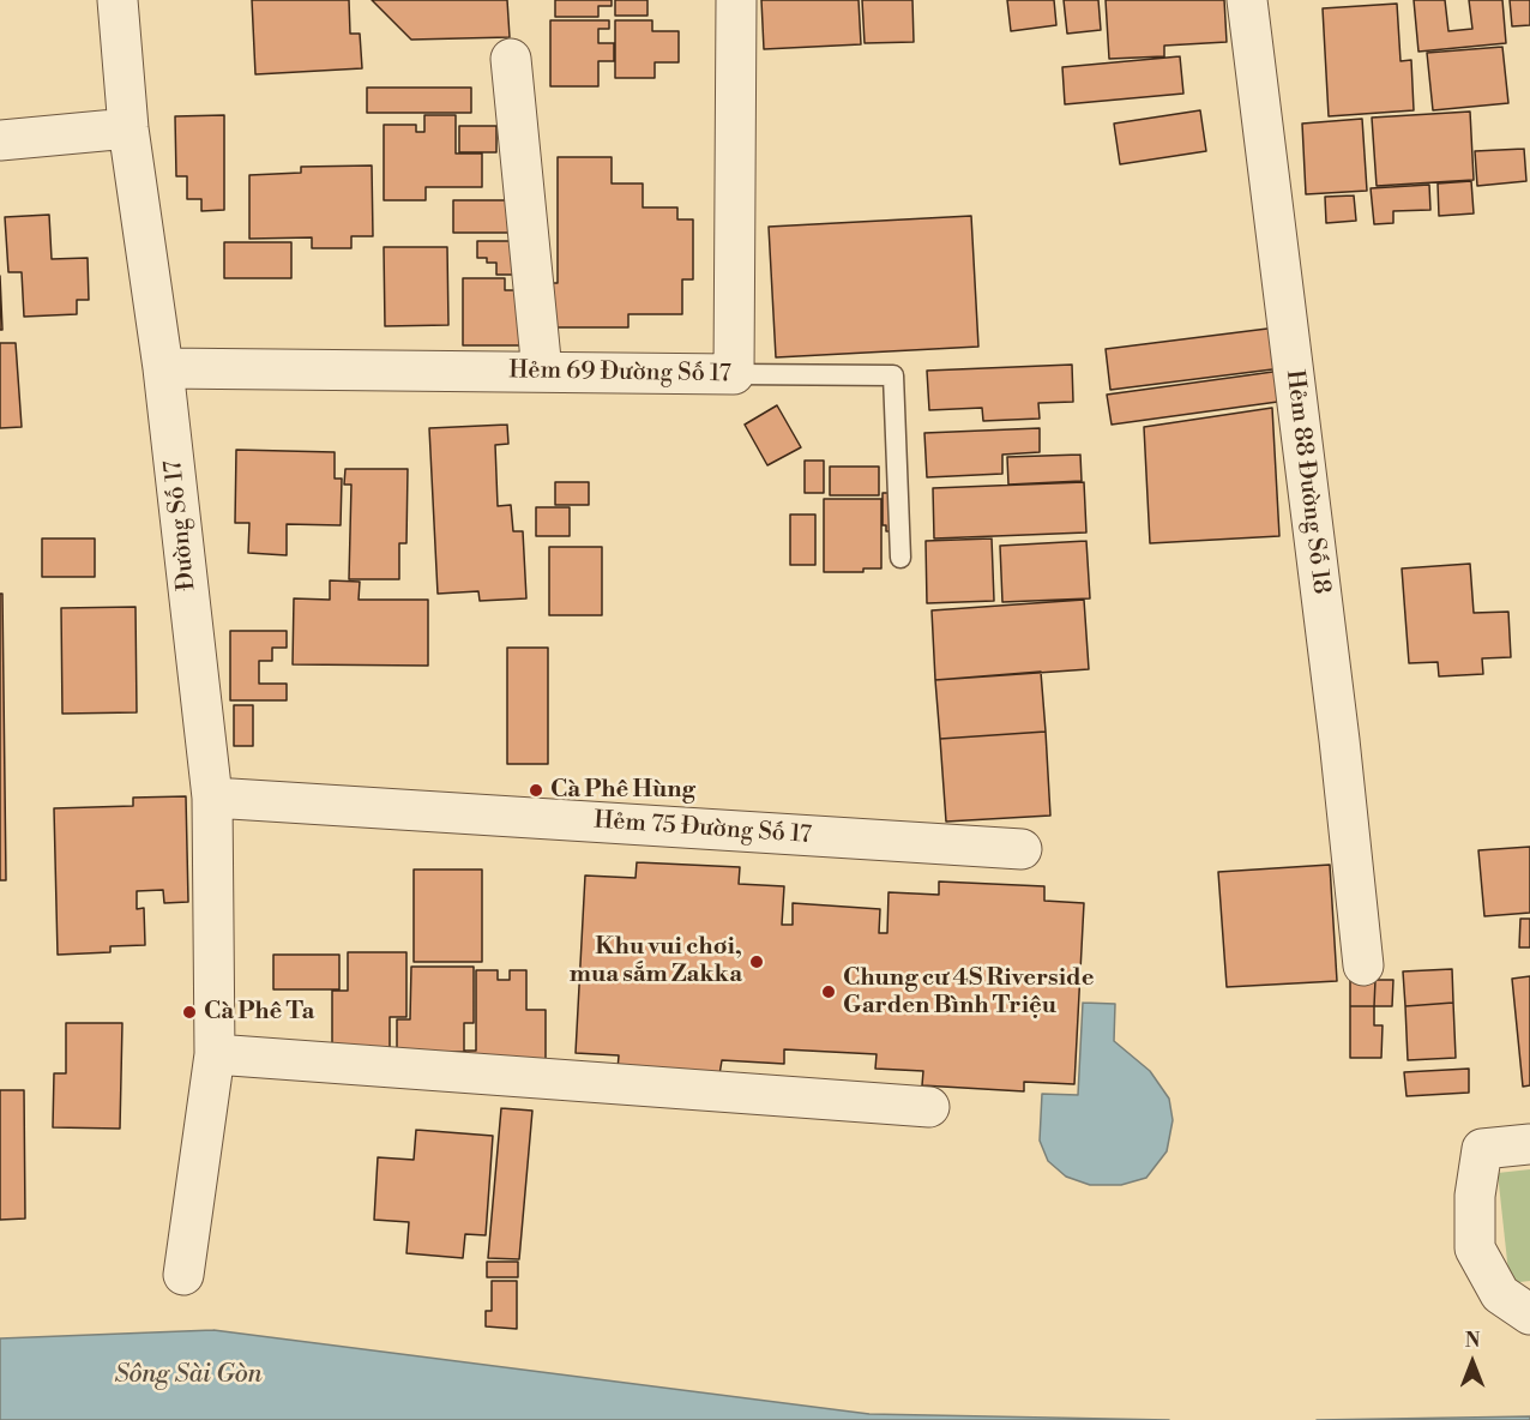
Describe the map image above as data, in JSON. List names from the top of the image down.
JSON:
{
  "streets": {
    "street": [
      "Hẻm 69 Đường Số 17",
      "Hẻm 88 Đường Số 18",
      "Đường Số 17",
      "Hẻm 75 Đường Số 17"
    ]
  },
  "crossings": [
    ["Hẻm 69 Đường Số 17", "Đường Số 17"],
    ["Đường Số 17", "Hẻm 75 Đường Số 17"]
  ],
  "water": ["Sông Sài Gòn"],
  "places": [
    "Cà Phê Hùng",
    "Khu vui chơi, mua sắm Zakka",
    "Chung cư 4S Riverside Garden Bình Triệu",
    "Cà Phê Ta"
  ],
  "north": "top"
}
